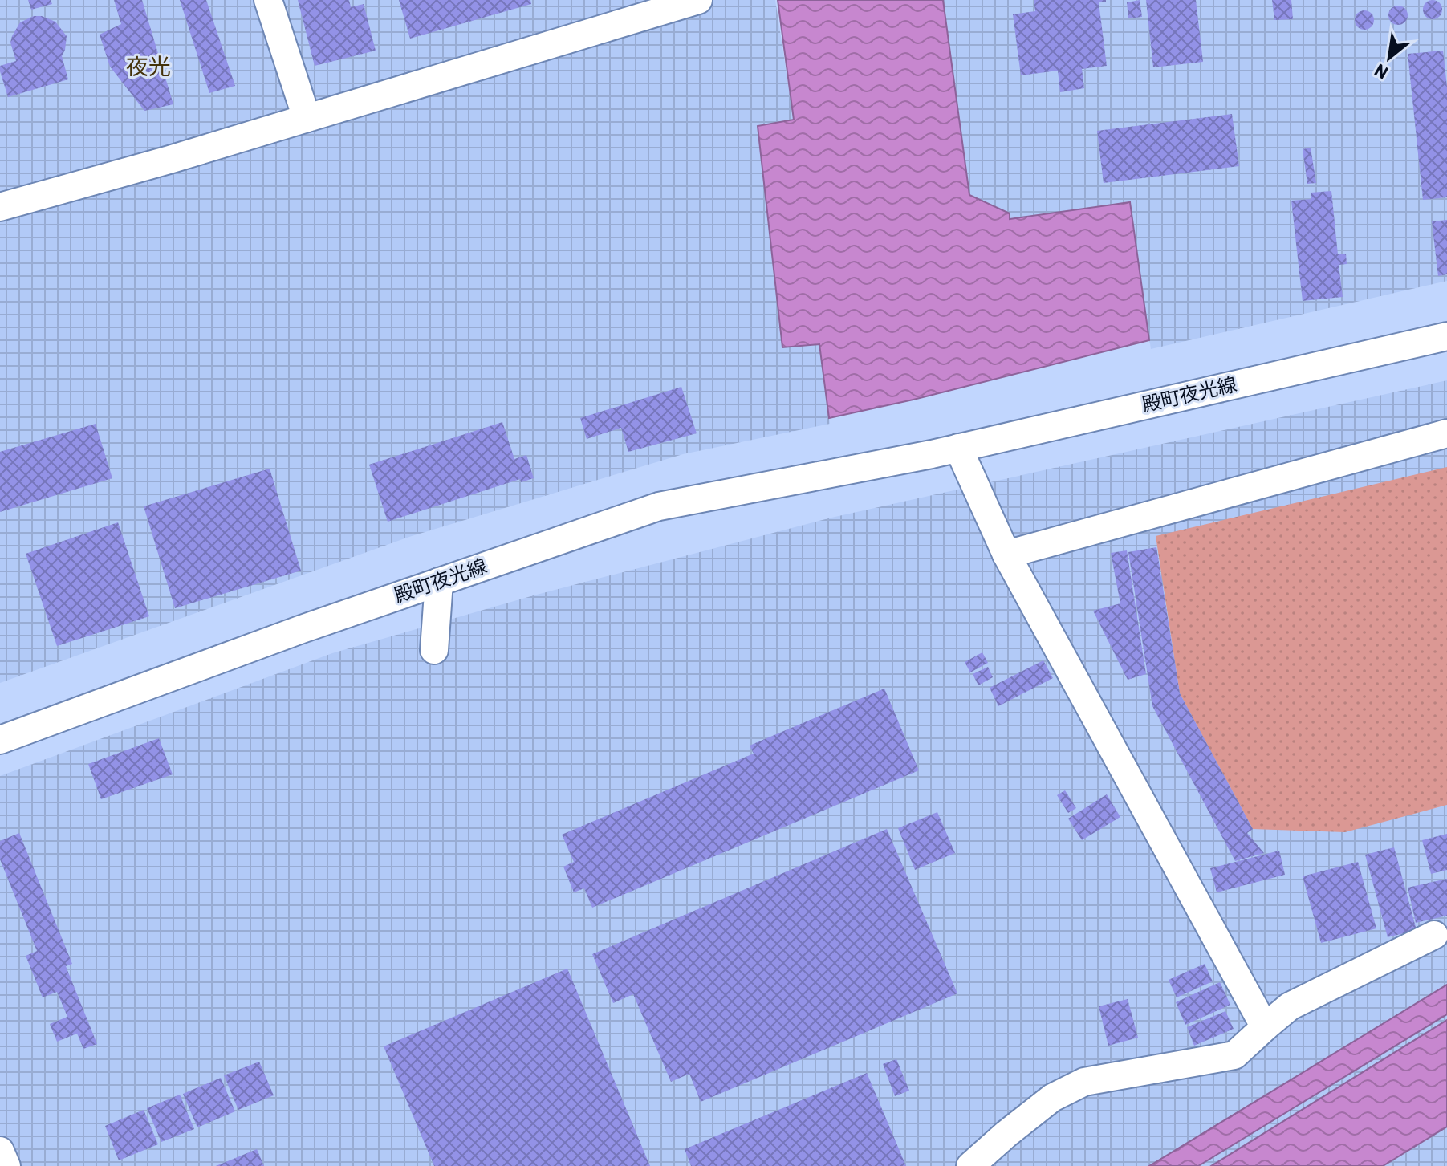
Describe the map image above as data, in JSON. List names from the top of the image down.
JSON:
{
  "streets": {
    "street": ["殿町夜光線"]
  },
  "districts": ["夜光"],
  "north": "bottom left"
}
